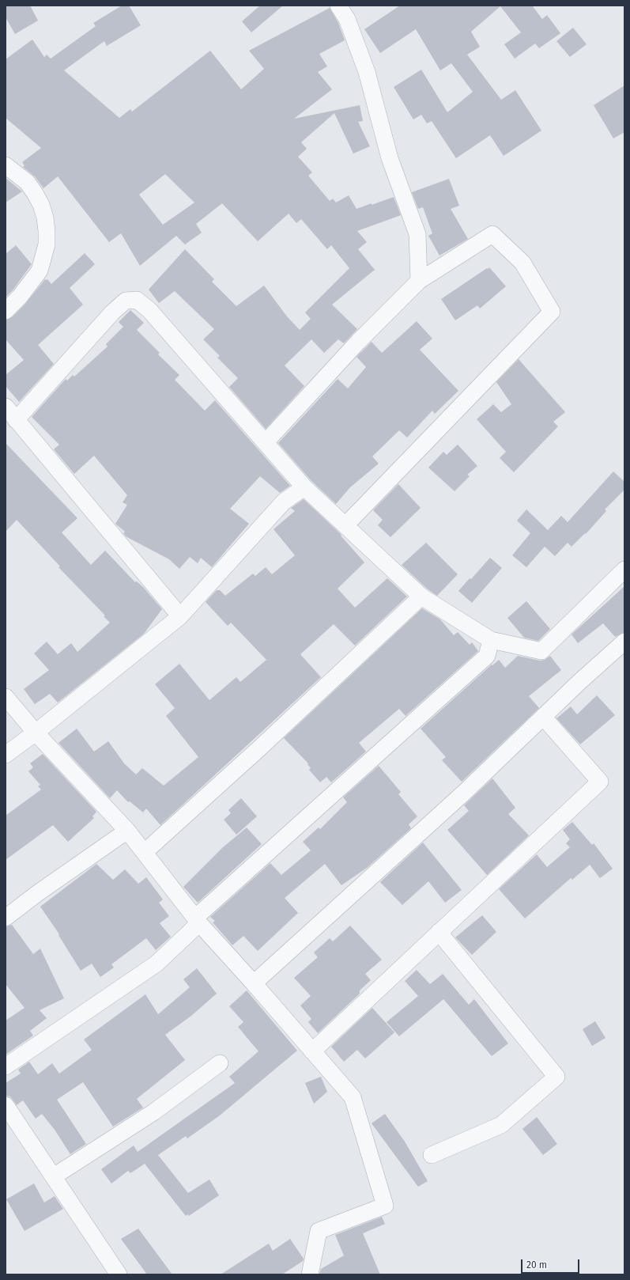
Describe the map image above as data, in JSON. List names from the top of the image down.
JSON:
{
  "scale_bar": "20 m"
}
